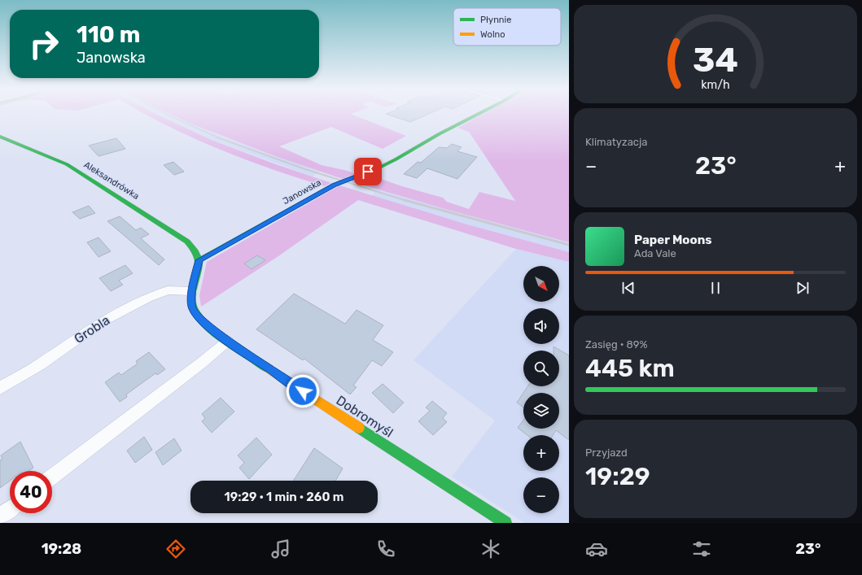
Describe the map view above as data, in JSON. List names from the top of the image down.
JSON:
{
  "streets": {
    "street": [
      "Aleksandrówka",
      "Janowska",
      "Grobla",
      "Dobromyśl"
    ]
  },
  "crossings": [
    ["Aleksandrówka", "Janowska"],
    ["Aleksandrówka", "Dobromyśl"],
    ["Janowska", "Dobromyśl"],
    ["Grobla", "Dobromyśl"]
  ],
  "legend": ["Płynnie", "Wolno"],
  "north": "bottom right",
  "page": {
    "turn": ["110 m", "Janowska"],
    "tile": [
      "Klimatyzacja",
      ["Zasięg · 89%", "445 km"],
      ["Przyjazd", "19:29"]
    ],
    "heat": ["−", "23°", "+"],
    "song": ["Paper Moons", "Ada Vale"],
    "map_buttons": ["+", "−"],
    "limit": "40",
    "trip": "19:29 · 1 min · 260 m",
    "tabs": ["19:28", "23°"],
    "gauge": ["34", "km/h"]
  }
}
